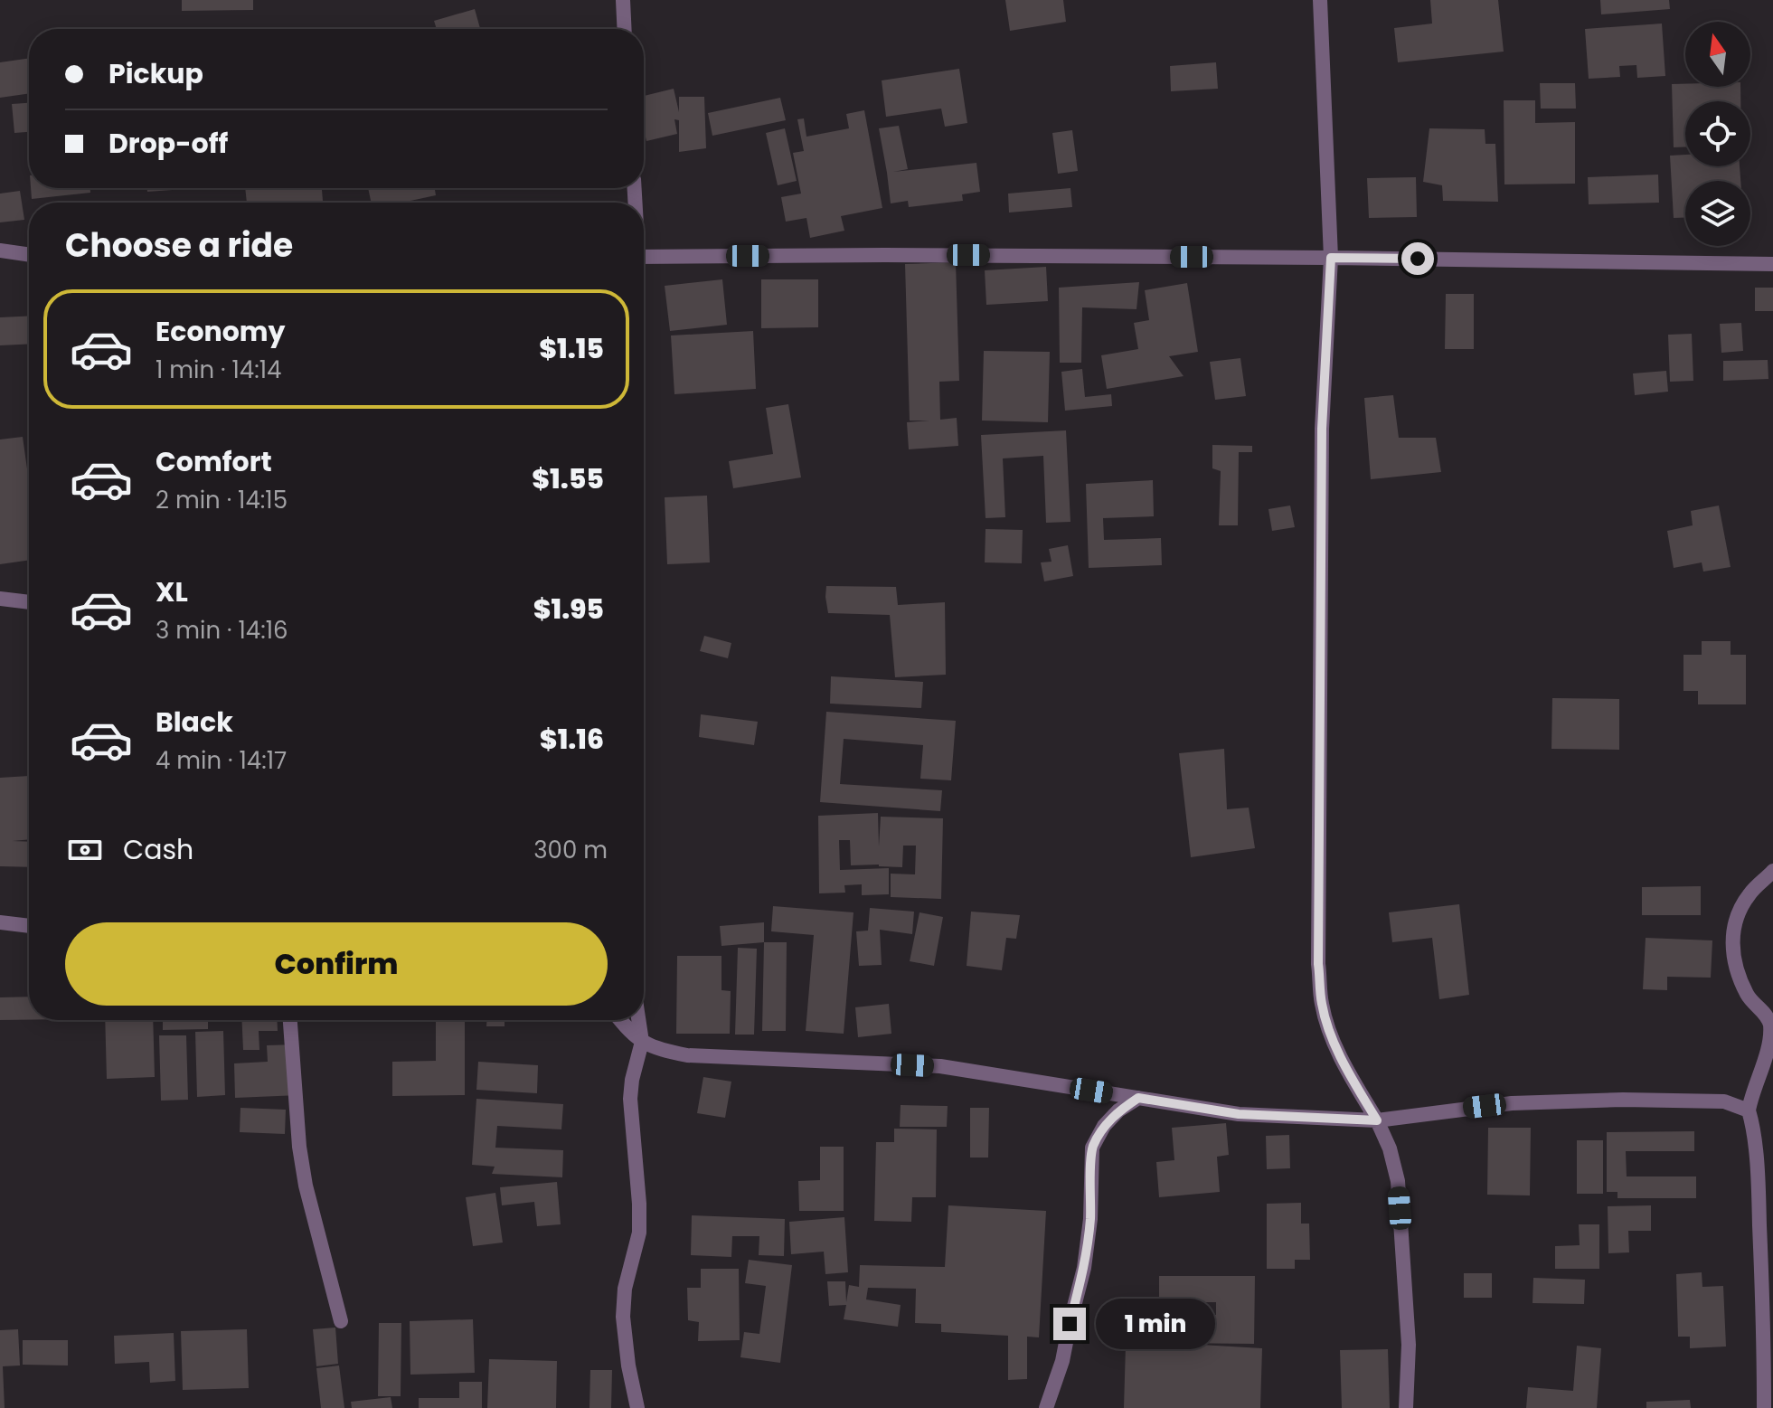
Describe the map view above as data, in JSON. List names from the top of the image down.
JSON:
{
  "north": "top",
  "page": {
    "banner": ["Pickup", "Drop-off"],
    "heading": "Choose a ride",
    "list": [
      {
        "name": "Economy",
        "note": "1 min · 14:14",
        "value": "$1.15"
      },
      {
        "name": "Comfort",
        "note": "2 min · 14:15",
        "value": "$1.55"
      },
      {
        "name": "XL",
        "note": "3 min · 14:16",
        "value": "$1.95"
      },
      {
        "name": "Black",
        "note": "4 min · 14:17",
        "value": "$1.16"
      }
    ],
    "pay": ["Cash", "300 m"],
    "buttons": "Confirm",
    "bubble": "1 min"
  }
}
